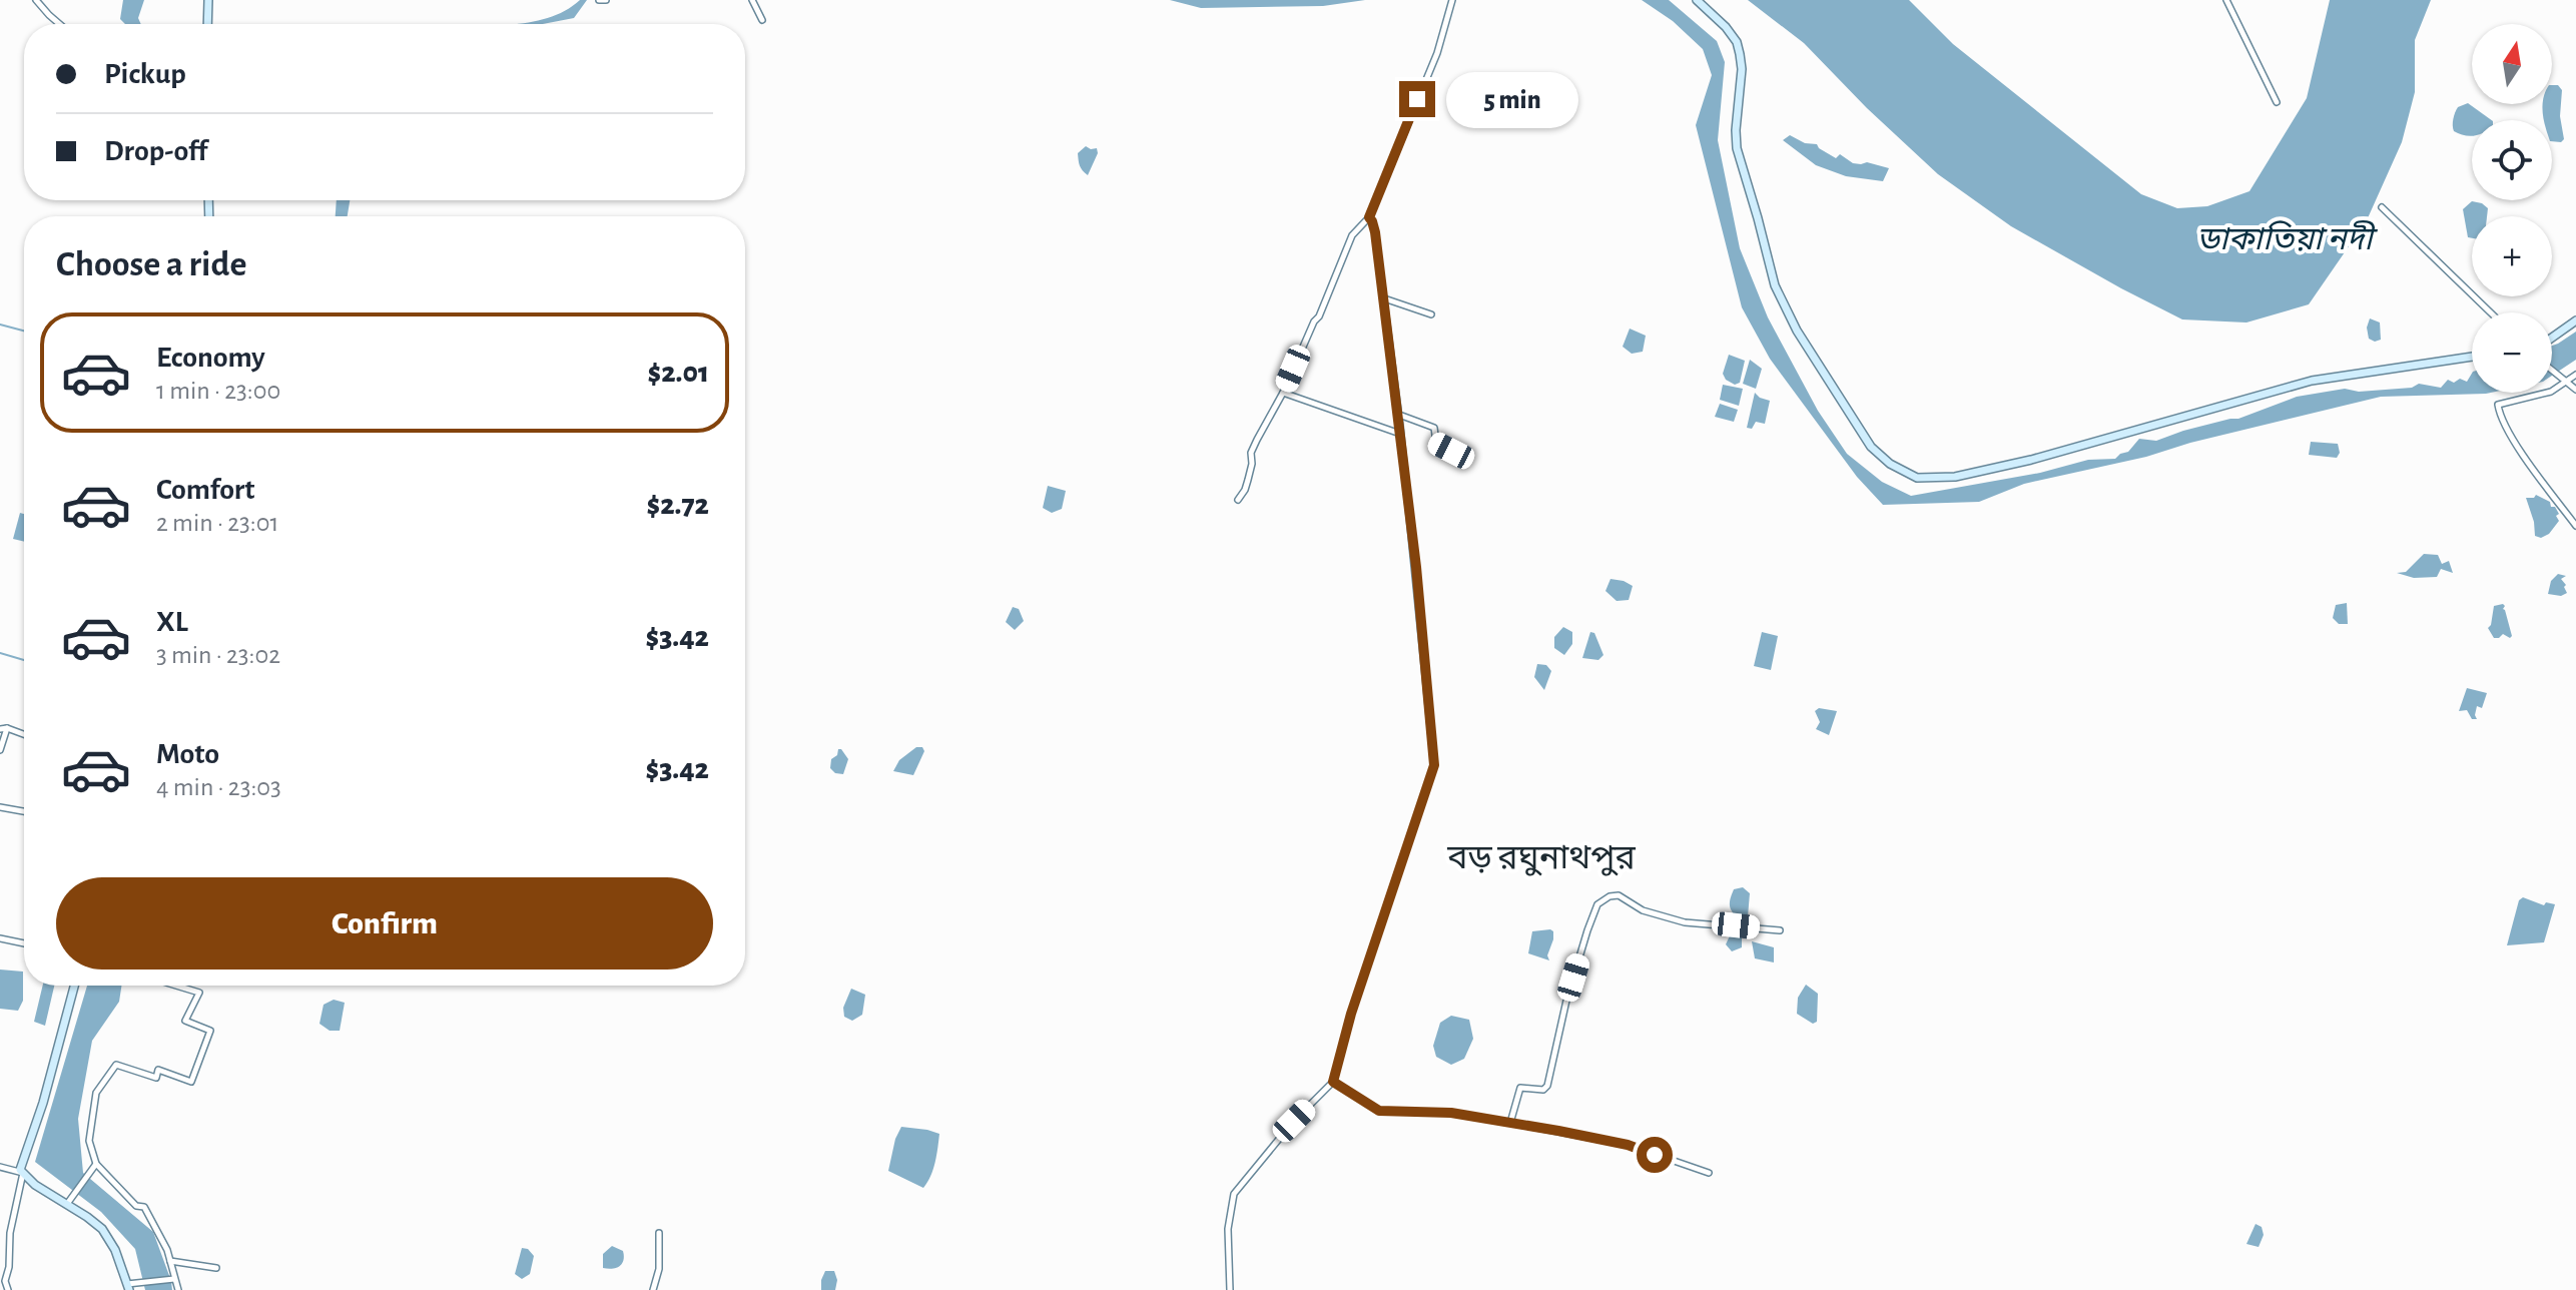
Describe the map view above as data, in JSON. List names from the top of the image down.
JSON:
{
  "districts": ["বড় রঘুনাথপুর"],
  "water": ["ডাকাতিয়া নদী"],
  "north": "top",
  "page": {
    "map_buttons": ["+", "−"],
    "banner": ["Pickup", "Drop-off"],
    "bubble": "5 min",
    "heading": "Choose a ride",
    "list": [
      {
        "name": "Economy",
        "note": "1 min · 23:00",
        "value": "$2.01"
      },
      {
        "name": "Comfort",
        "note": "2 min · 23:01",
        "value": "$2.72"
      },
      {
        "name": "XL",
        "note": "3 min · 23:02",
        "value": "$3.42"
      },
      {
        "name": "Moto",
        "note": "4 min · 23:03",
        "value": "$3.42"
      }
    ],
    "buttons": "Confirm"
  }
}
